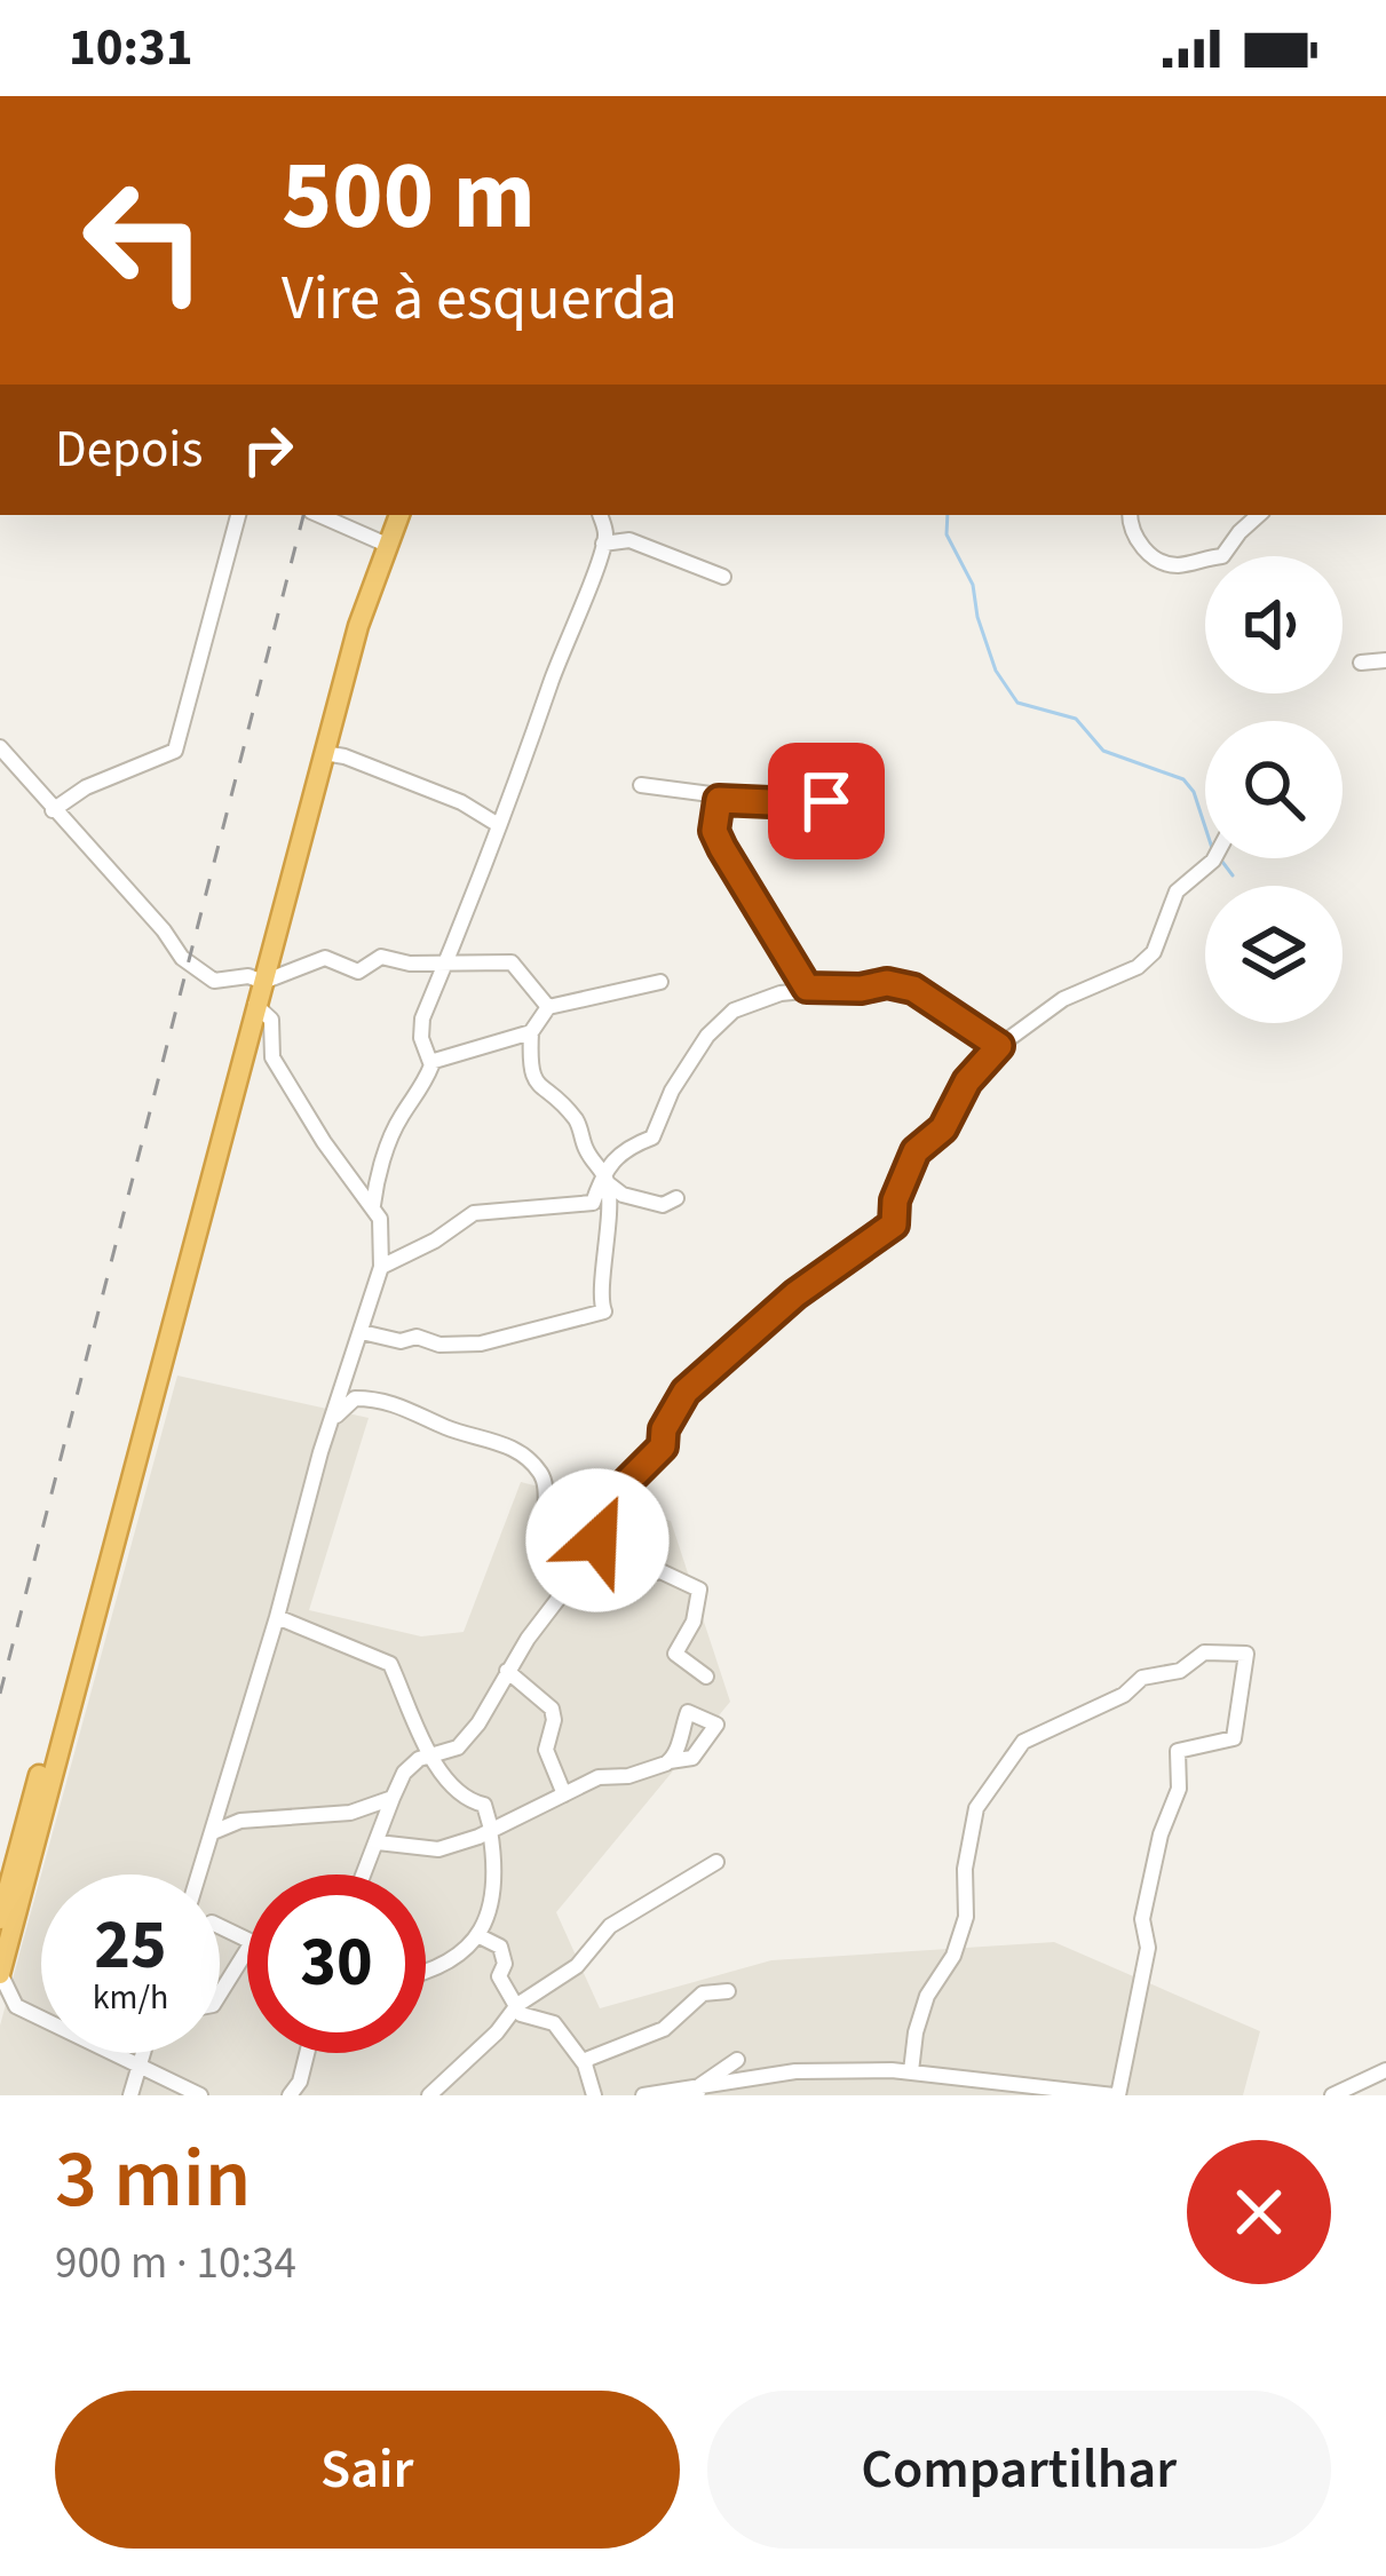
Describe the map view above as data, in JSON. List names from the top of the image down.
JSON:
{
  "page": {
    "status": "10:31",
    "turn": ["500 m", "Vire à esquerda"],
    "then": "Depois",
    "speed": "25 km/h",
    "limit": "30",
    "heading": ["3 min", "900 m · 10:34"],
    "buttons": ["Sair", "Compartilhar"]
  }
}
